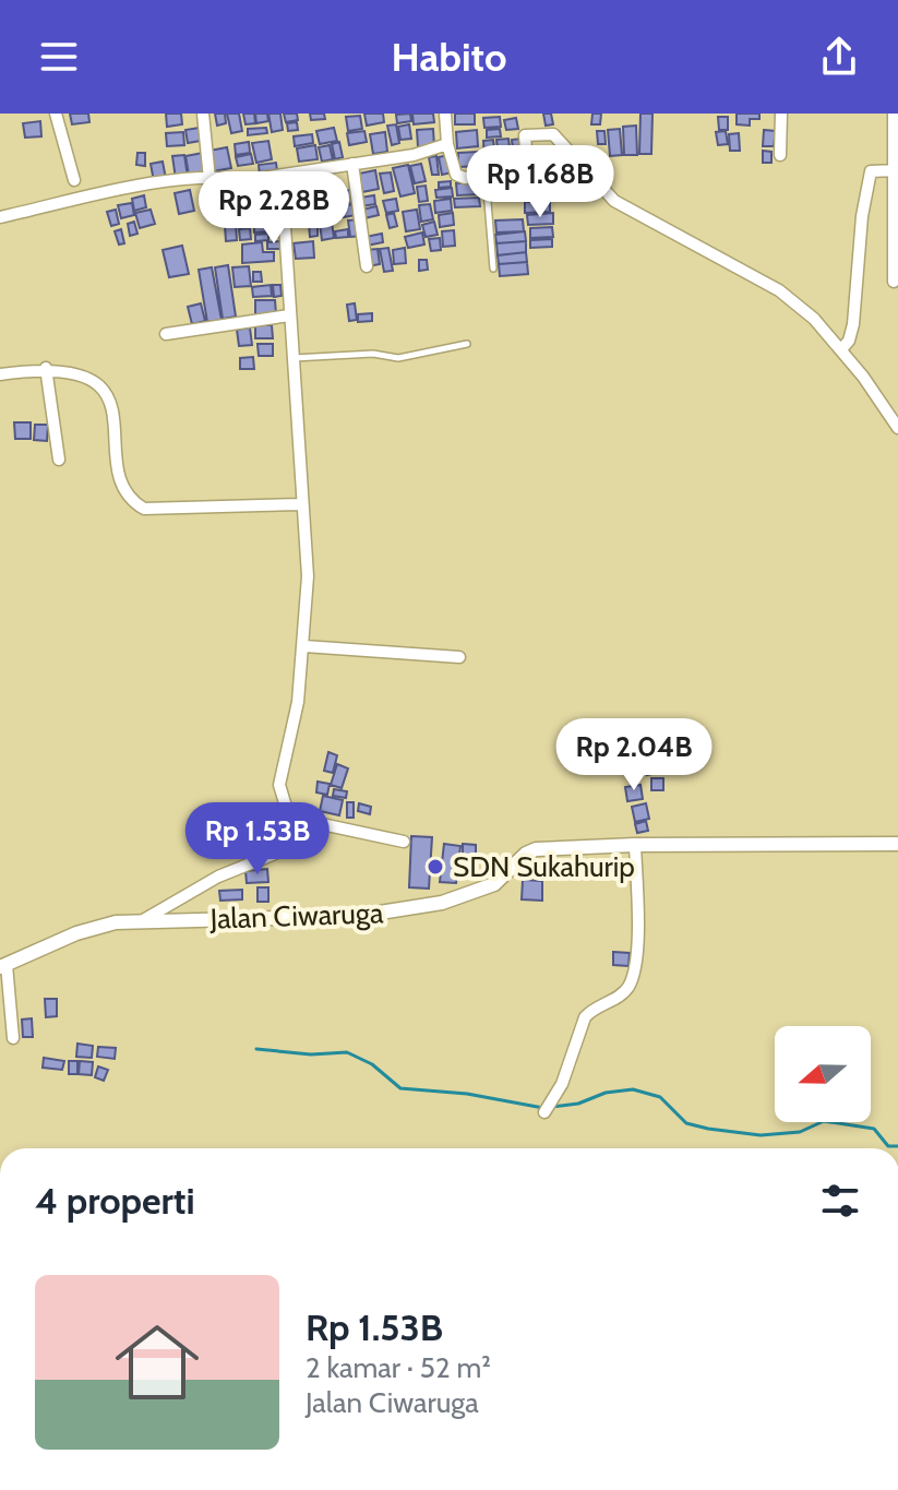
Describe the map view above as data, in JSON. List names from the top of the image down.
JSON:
{
  "streets": {
    "street": ["Jalan Ciwaruga"]
  },
  "places": ["SDN Sukahurip"],
  "north": "left",
  "page": {
    "header": "Habito",
    "price": [
      "Rp 1.68B",
      "Rp 2.28B",
      "Rp 2.04B",
      "Rp 1.53B"
    ],
    "heading": "4 properti",
    "list": [
      {
        "name": "Rp 1.53B",
        "note": "2 kamar · 52 m² · Jalan Ciwaruga"
      }
    ]
  }
}
